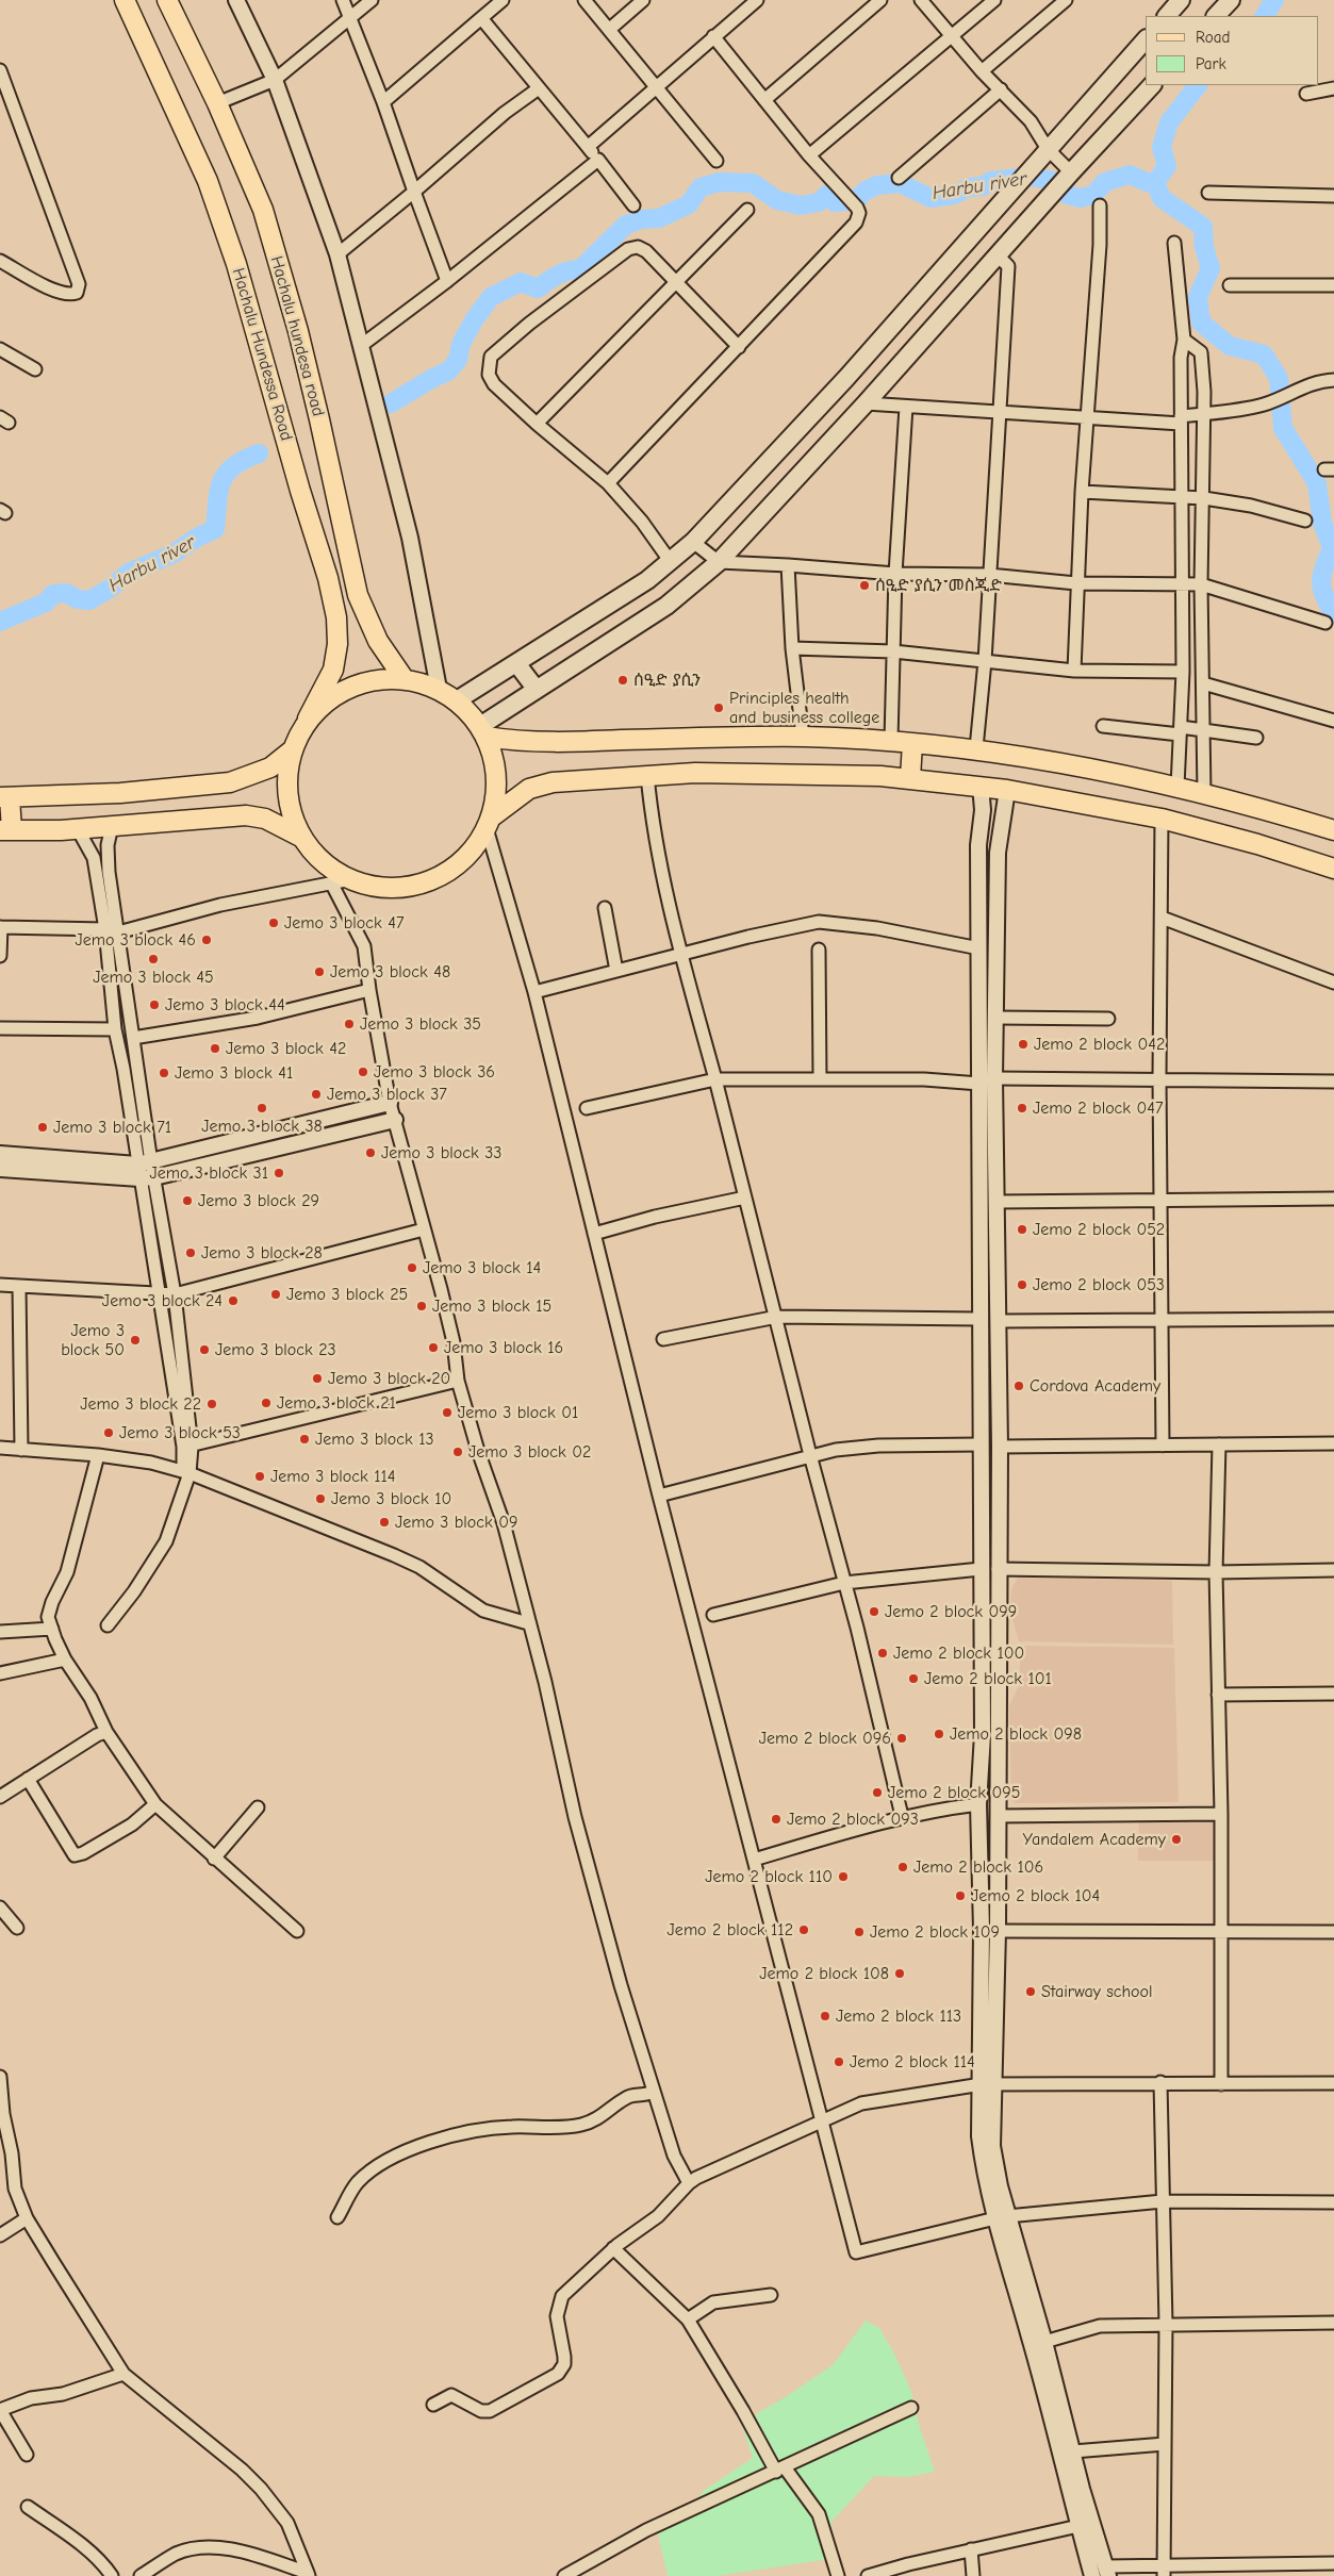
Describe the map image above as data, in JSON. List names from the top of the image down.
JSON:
{
  "streets": {
    "main road": ["Hachalu hundesa road", "Hachalu Hundessa Road"]
  },
  "water": ["Harbu river"],
  "places": [
    "ሰዒድ ያሲን መስጂድ",
    "ሰዒድ ያሲን",
    "Principles health and business college",
    "Jemo 3 block 47",
    "Jemo 3 block 46",
    "Jemo 3 block 45",
    "Jemo 3 block 48",
    "Jemo 3 block 44",
    "Jemo 3 block 35",
    "Jemo 2 block 042",
    "Jemo 3 block 42",
    "Jemo 3 block 36",
    "Jemo 3 block 41",
    "Jemo 3 block 37",
    "Jemo 3 block 38",
    "Jemo 2 block 047",
    "Jemo 3 block 71",
    "Jemo 3 block 33",
    "Jemo 3 block 31",
    "Jemo 3 block 29",
    "Jemo 2 block 052",
    "Jemo 3 block 28",
    "Jemo 3 block 14",
    "Jemo 2 block 053",
    "Jemo 3 block 25",
    "Jemo 3 block 24",
    "Jemo 3 block 15",
    "Jemo 3 block 50",
    "Jemo 3 block 16",
    "Jemo 3 block 23",
    "Jemo 3 block 20",
    "Cordova Academy",
    "Jemo 3 block 21",
    "Jemo 3 block 22",
    "Jemo 3 block 01",
    "Jemo 3 block 53",
    "Jemo 3 block 13",
    "Jemo 3 block 02",
    "Jemo 3 block 114",
    "Jemo 3 block 10",
    "Jemo 3 block 09",
    "Jemo 2 block 099",
    "Jemo 2 block 100",
    "Jemo 2 block 101",
    "Jemo 2 block 098",
    "Jemo 2 block 096",
    "Jemo 2 block 095",
    "Jemo 2 block 093",
    "Yandalem Academy",
    "Jemo 2 block 106",
    "Jemo 2 block 110",
    "Jemo 2 block 104",
    "Jemo 2 block 112",
    "Jemo 2 block 109",
    "Jemo 2 block 108",
    "Stairway school",
    "Jemo 2 block 113",
    "Jemo 2 block 114"
  ],
  "legend": ["Road", "Park"]
}
